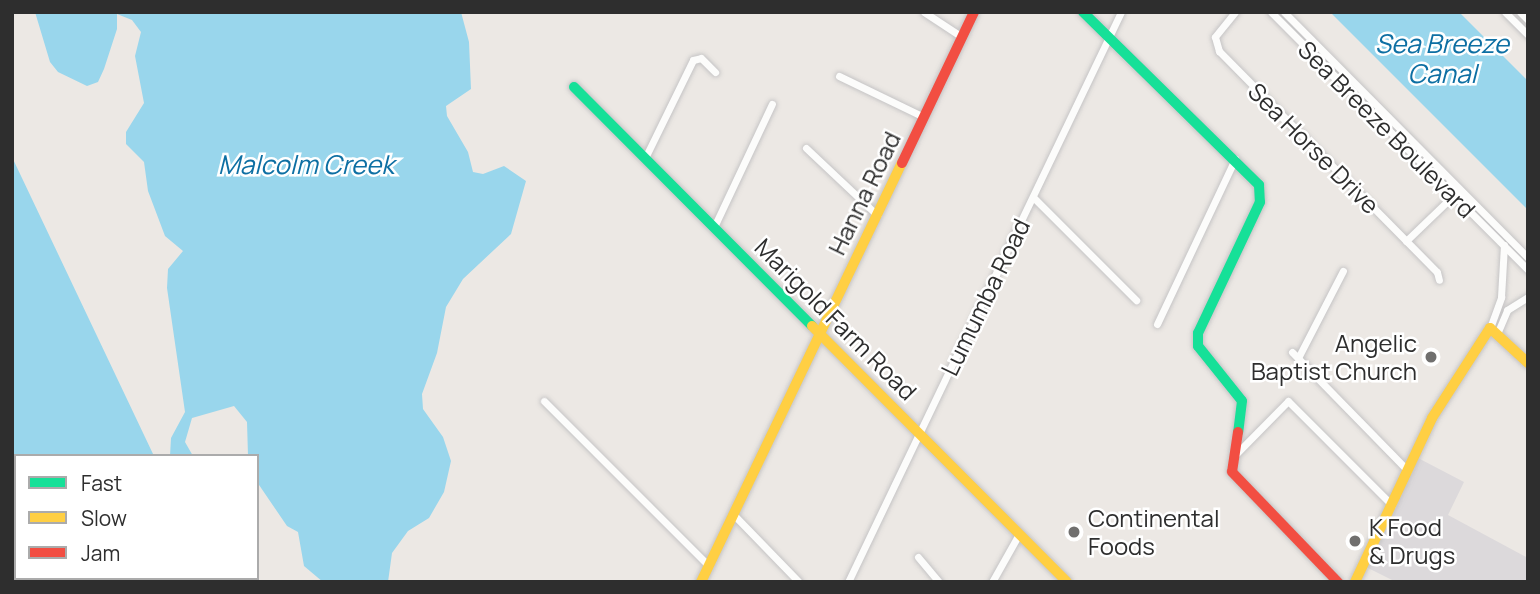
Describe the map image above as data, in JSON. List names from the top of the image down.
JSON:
{
  "streets": {
    "street": [
      "Sea Breeze Boulevard",
      "Sea Horse Drive",
      "Hanna Road",
      "Lumumba Road",
      "Marigold Farm Road"
    ]
  },
  "crossings": [
    ["Hanna Road", "Marigold Farm Road"],
    ["Lumumba Road", "Marigold Farm Road"]
  ],
  "water": ["Sea Breeze Canal", "Malcolm Creek"],
  "places": ["Angelic Baptist Church", "Continental Foods", "K Food & Drugs"],
  "legend": ["Fast", "Slow", "Jam"]
}
